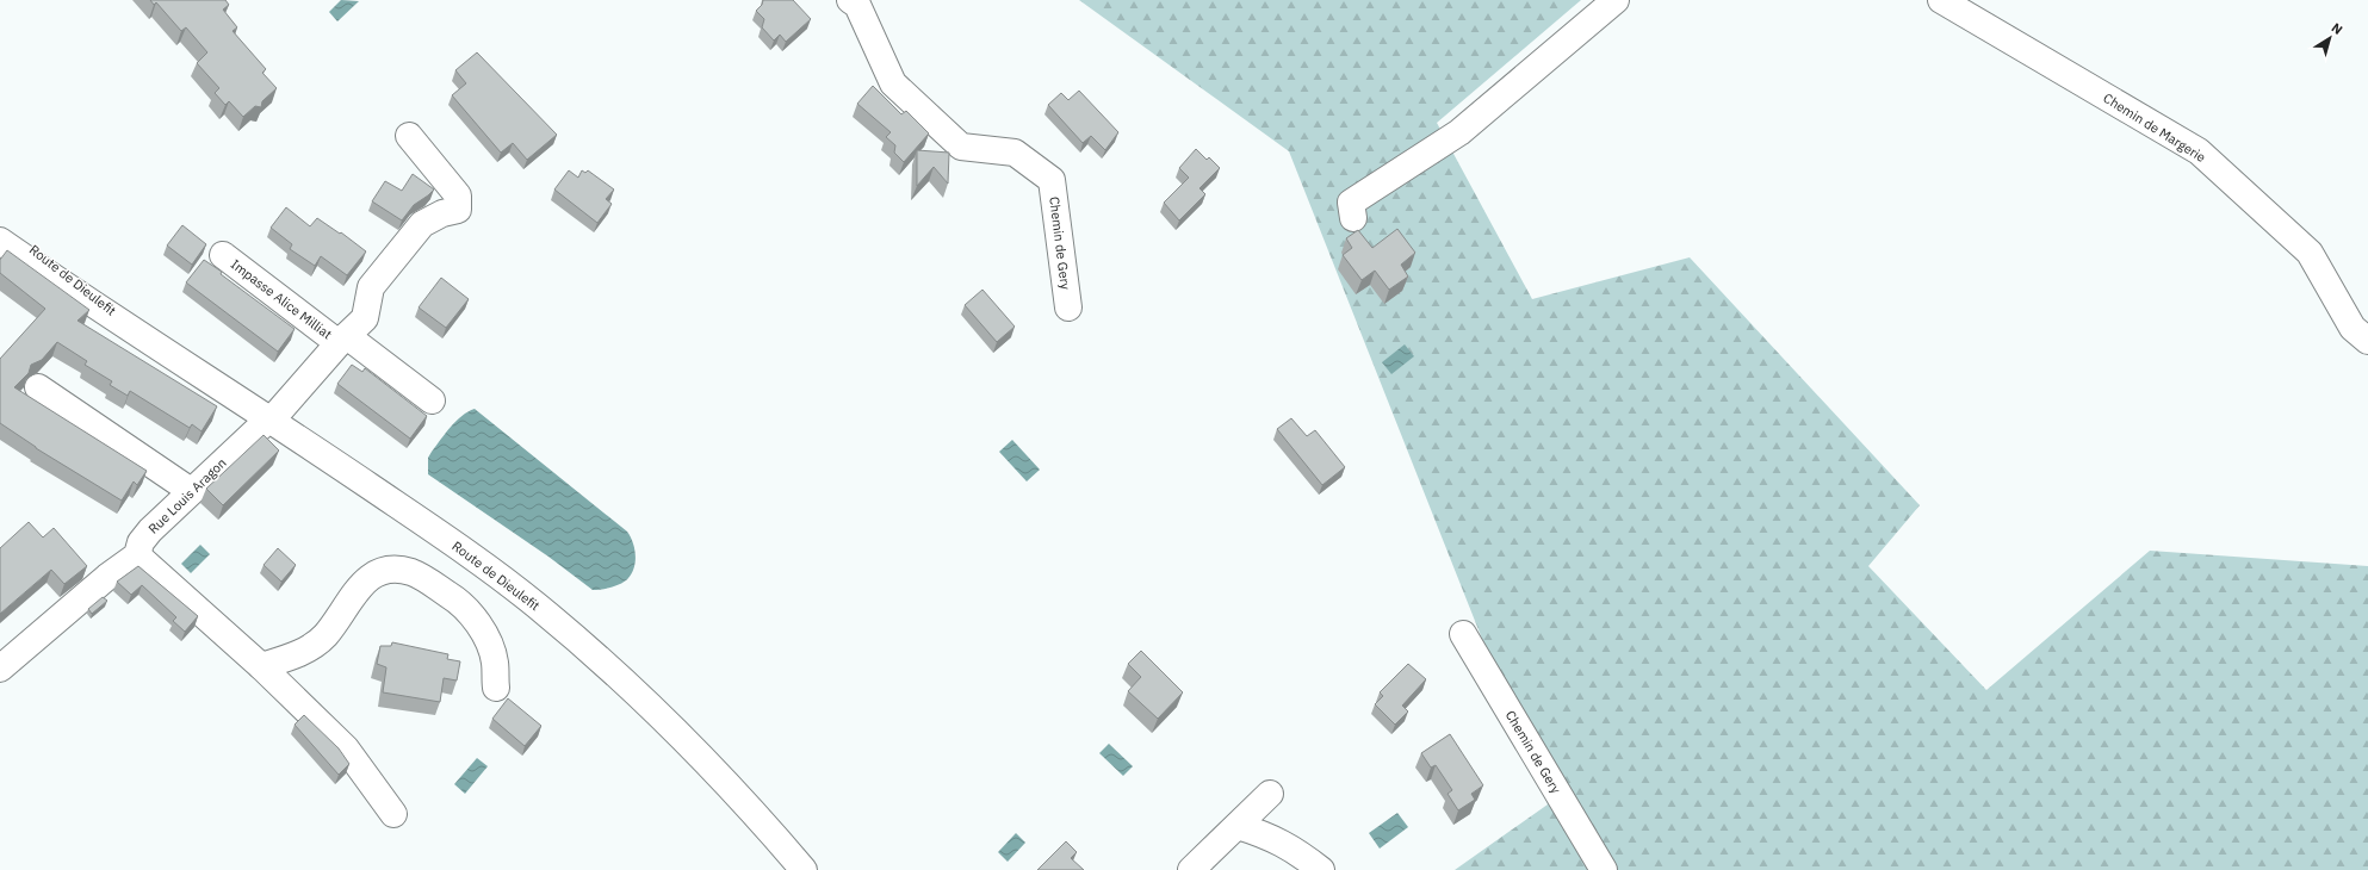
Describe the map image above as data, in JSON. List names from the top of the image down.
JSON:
{
  "streets": {
    "street": [
      "Chemin de Margerie",
      "Chemin de Gery",
      "Route de Dieulefit",
      "Impasse Alice Milliat",
      "Rue Louis Aragon"
    ]
  },
  "crossings": [
    ["Route de Dieulefit", "Impasse Alice Milliat"],
    ["Route de Dieulefit", "Rue Louis Aragon"],
    ["Impasse Alice Milliat", "Rue Louis Aragon"]
  ],
  "north": "top right"
}
